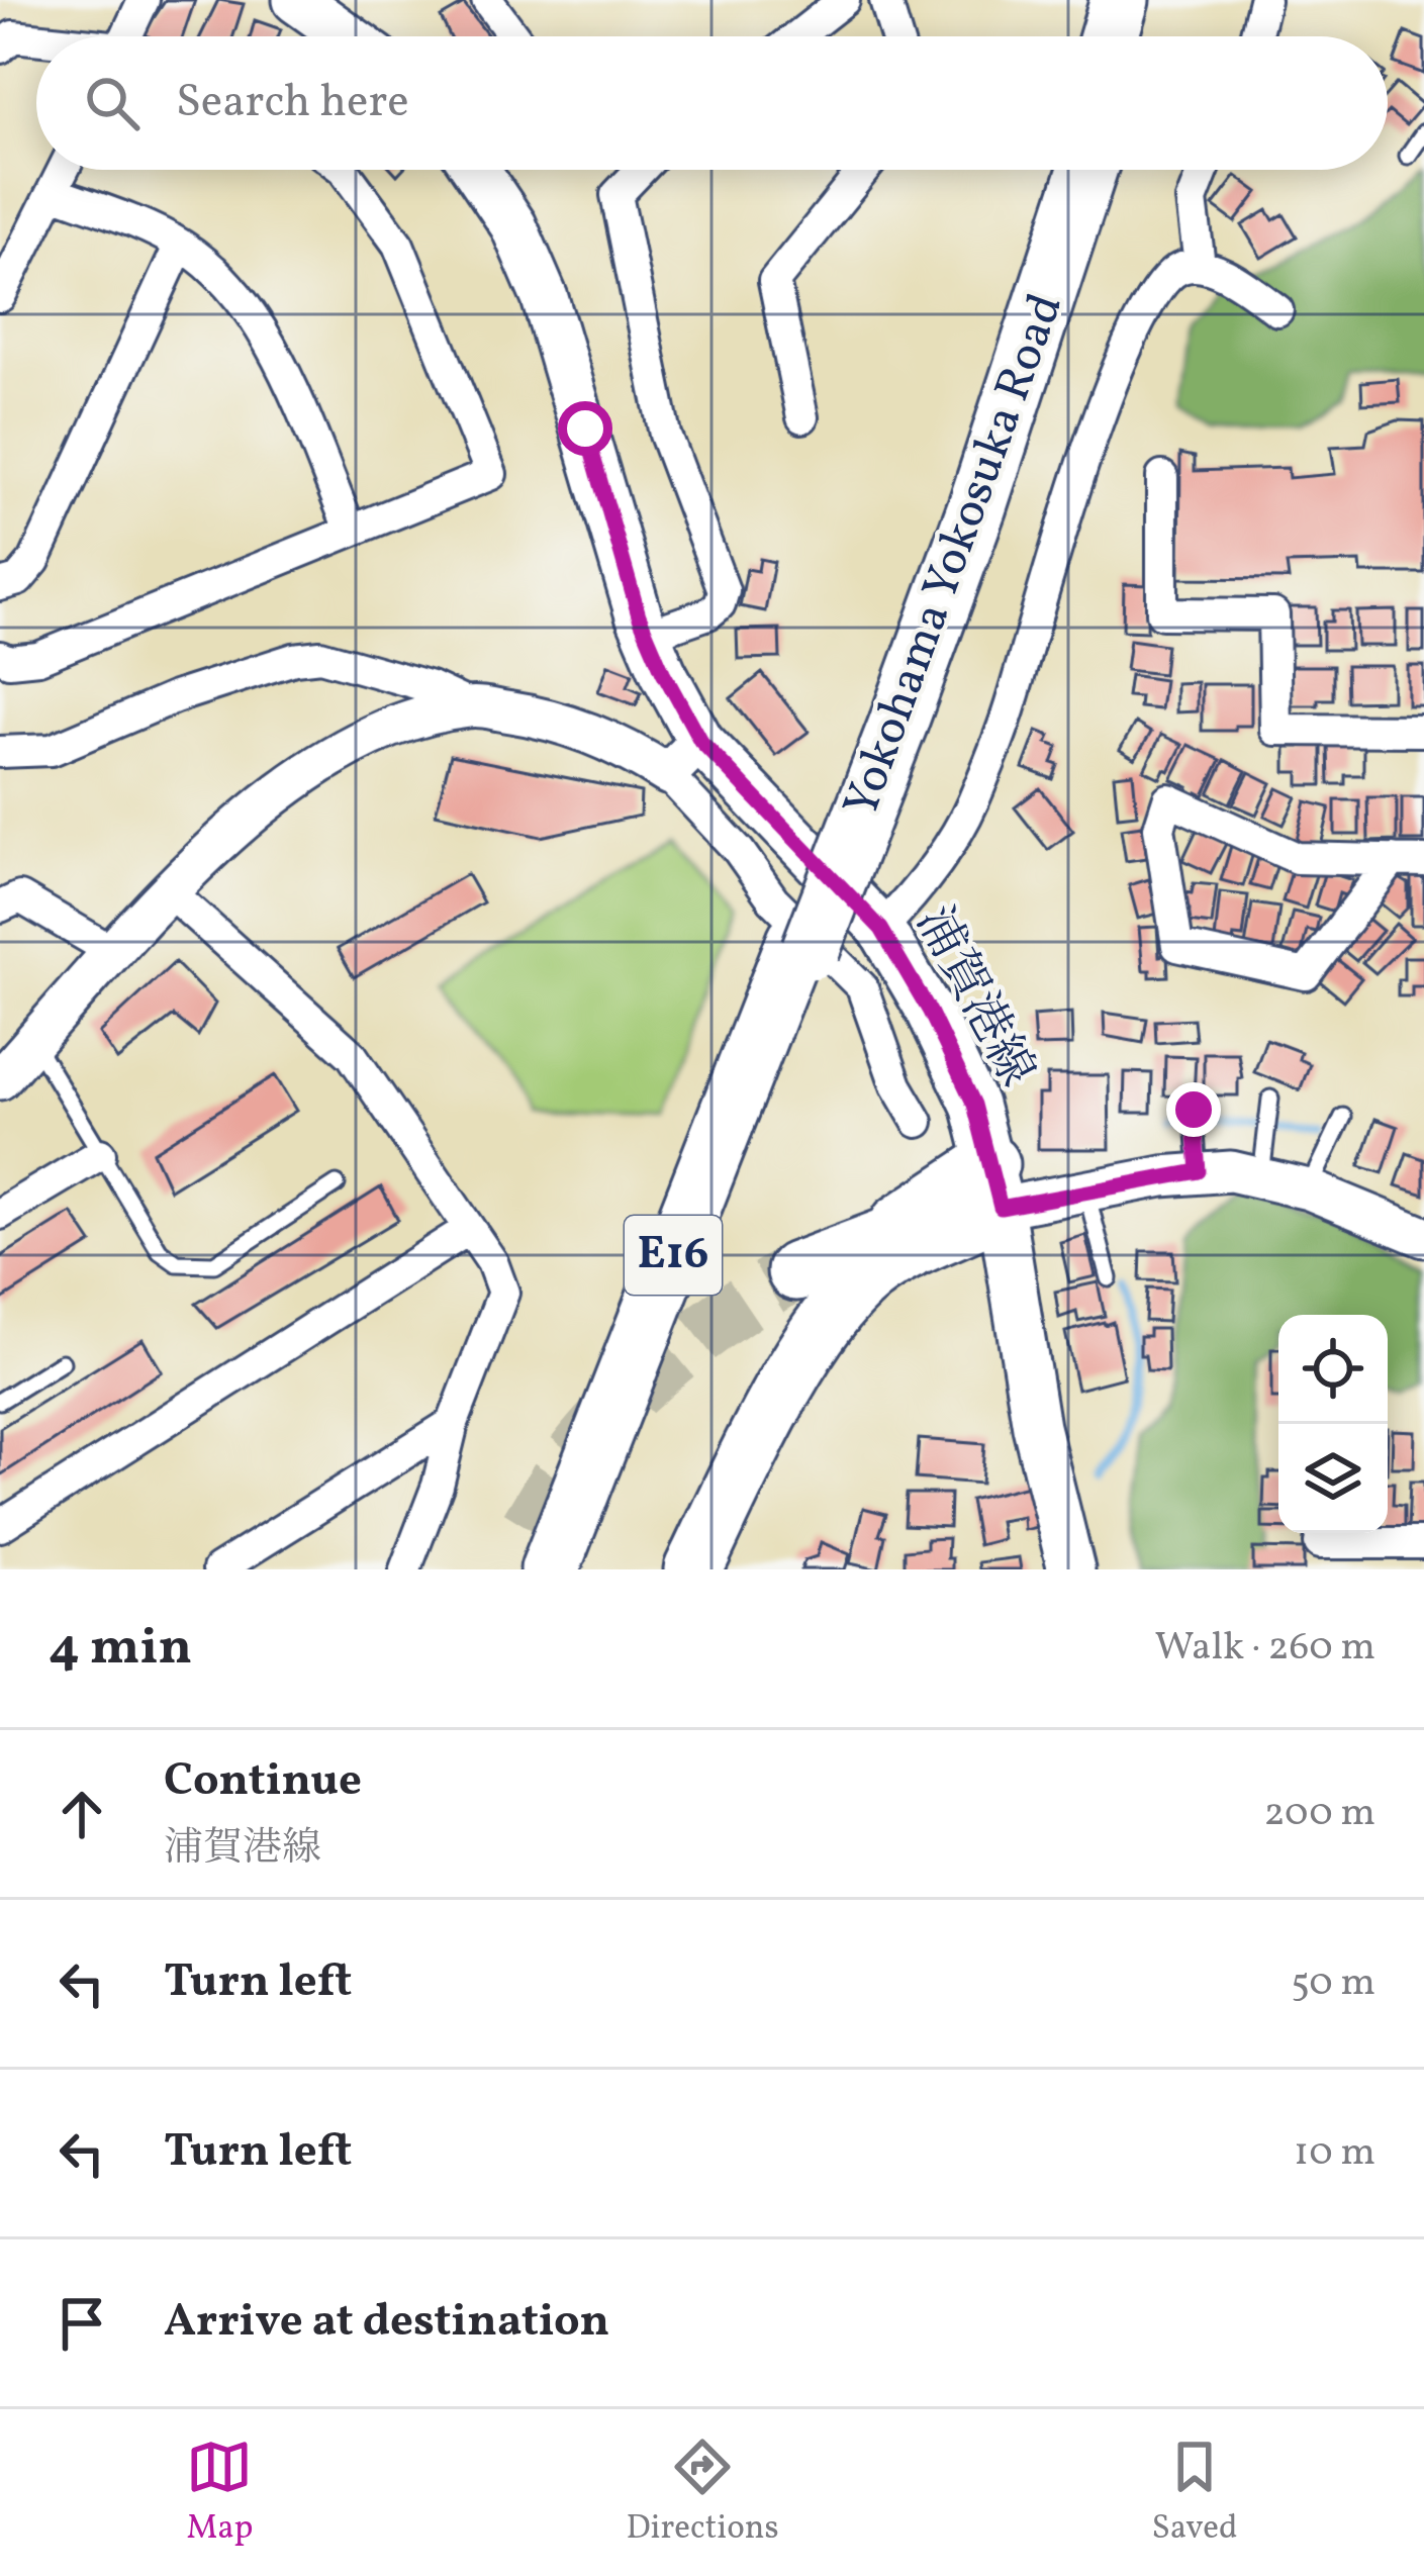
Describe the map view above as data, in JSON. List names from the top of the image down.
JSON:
{
  "streets": {
    "highway": ["Yokohama Yokosuka Road", "E16"],
    "main road": ["浦賀港線"]
  },
  "page": {
    "search": "Search here",
    "heading": ["4 min", "Walk · 260 m"],
    "list": [
      ["Continue", "浦賀港線", "200 m"],
      ["Turn left", "50 m"],
      ["Turn left", "10 m"],
      "Arrive at destination"
    ],
    "nav": ["Map", "Directions", "Saved"]
  }
}
